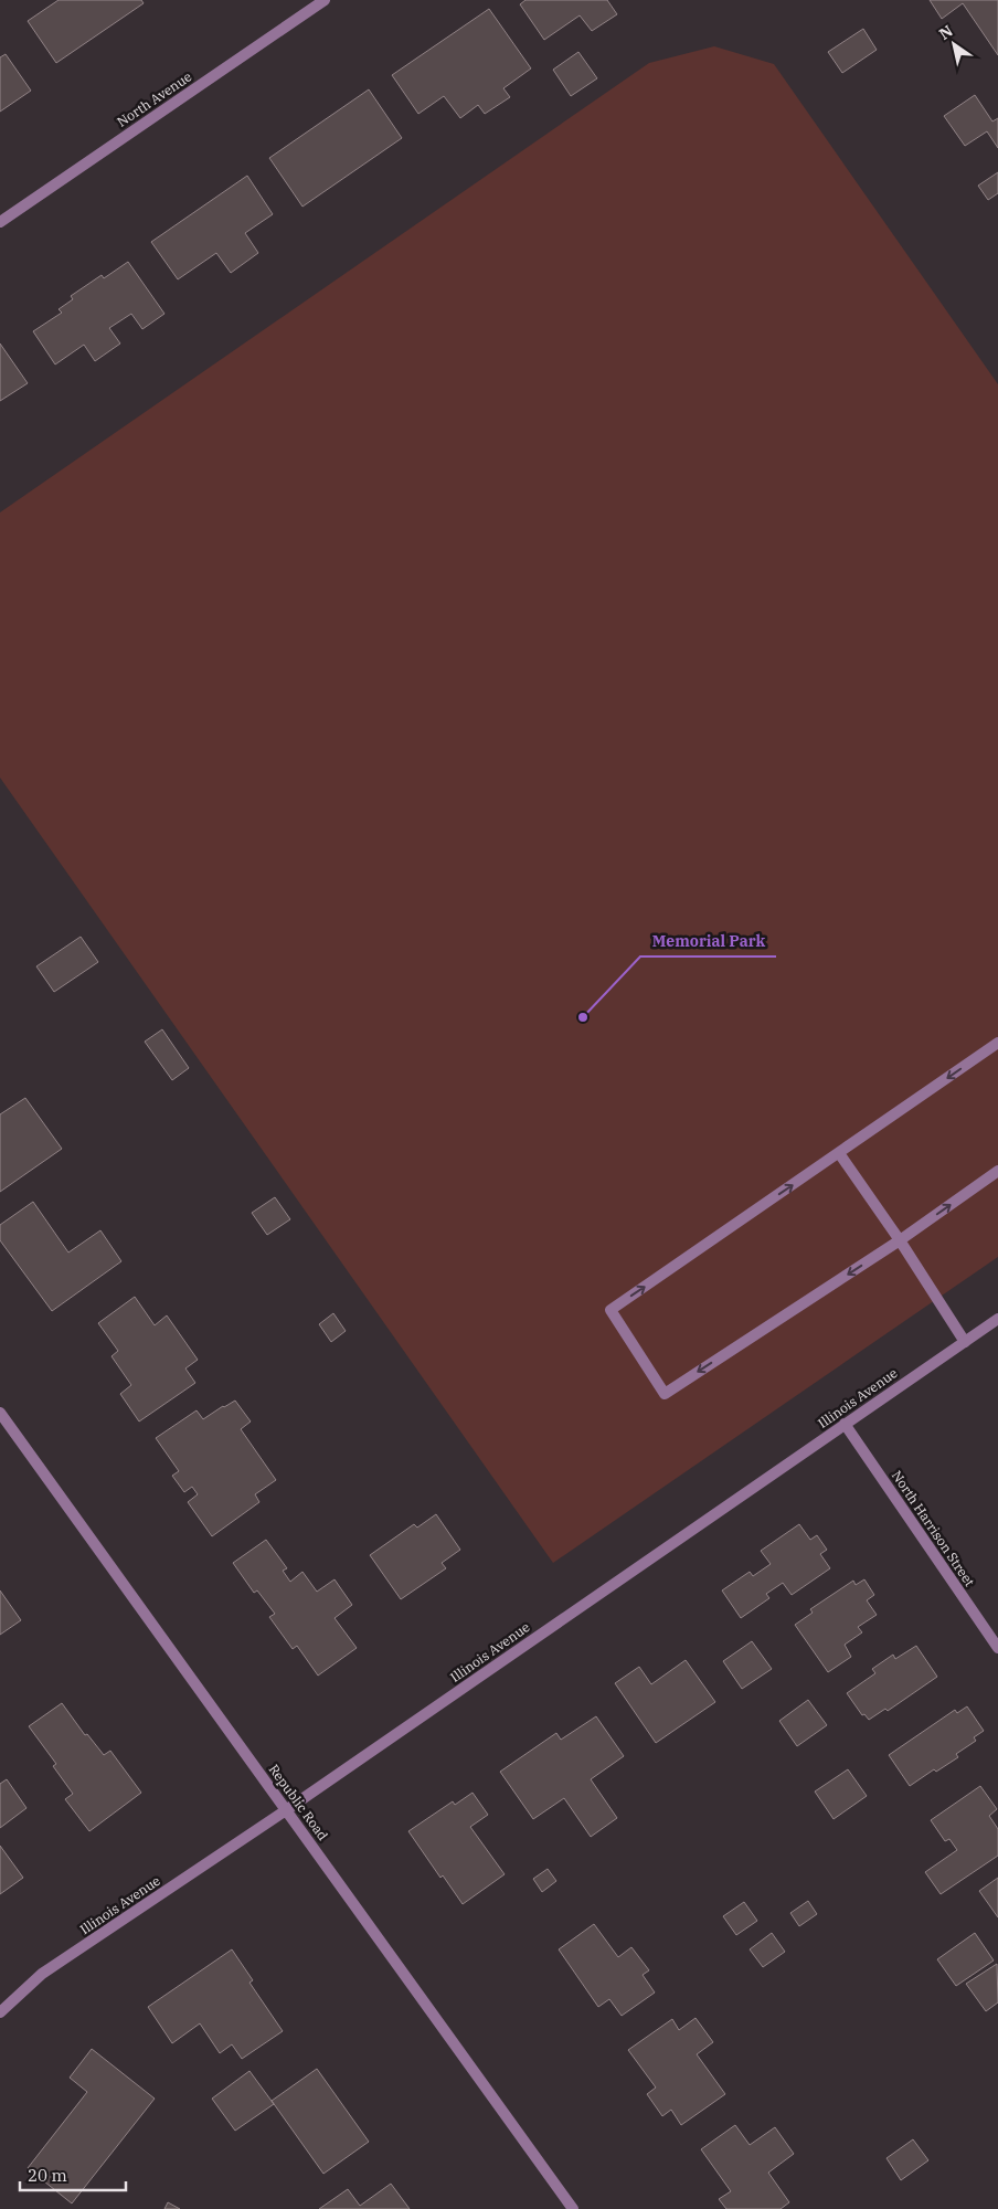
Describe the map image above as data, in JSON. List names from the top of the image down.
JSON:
{
  "streets": {
    "street": [
      "North Avenue",
      "Illinois Avenue",
      "North Harrison Street",
      "Republic Road"
    ]
  },
  "crossings": [
    ["Illinois Avenue", "North Harrison Street"],
    ["Illinois Avenue", "Republic Road"]
  ],
  "places": ["Memorial Park"],
  "scale_bar": "20 m",
  "north": "top left"
}
